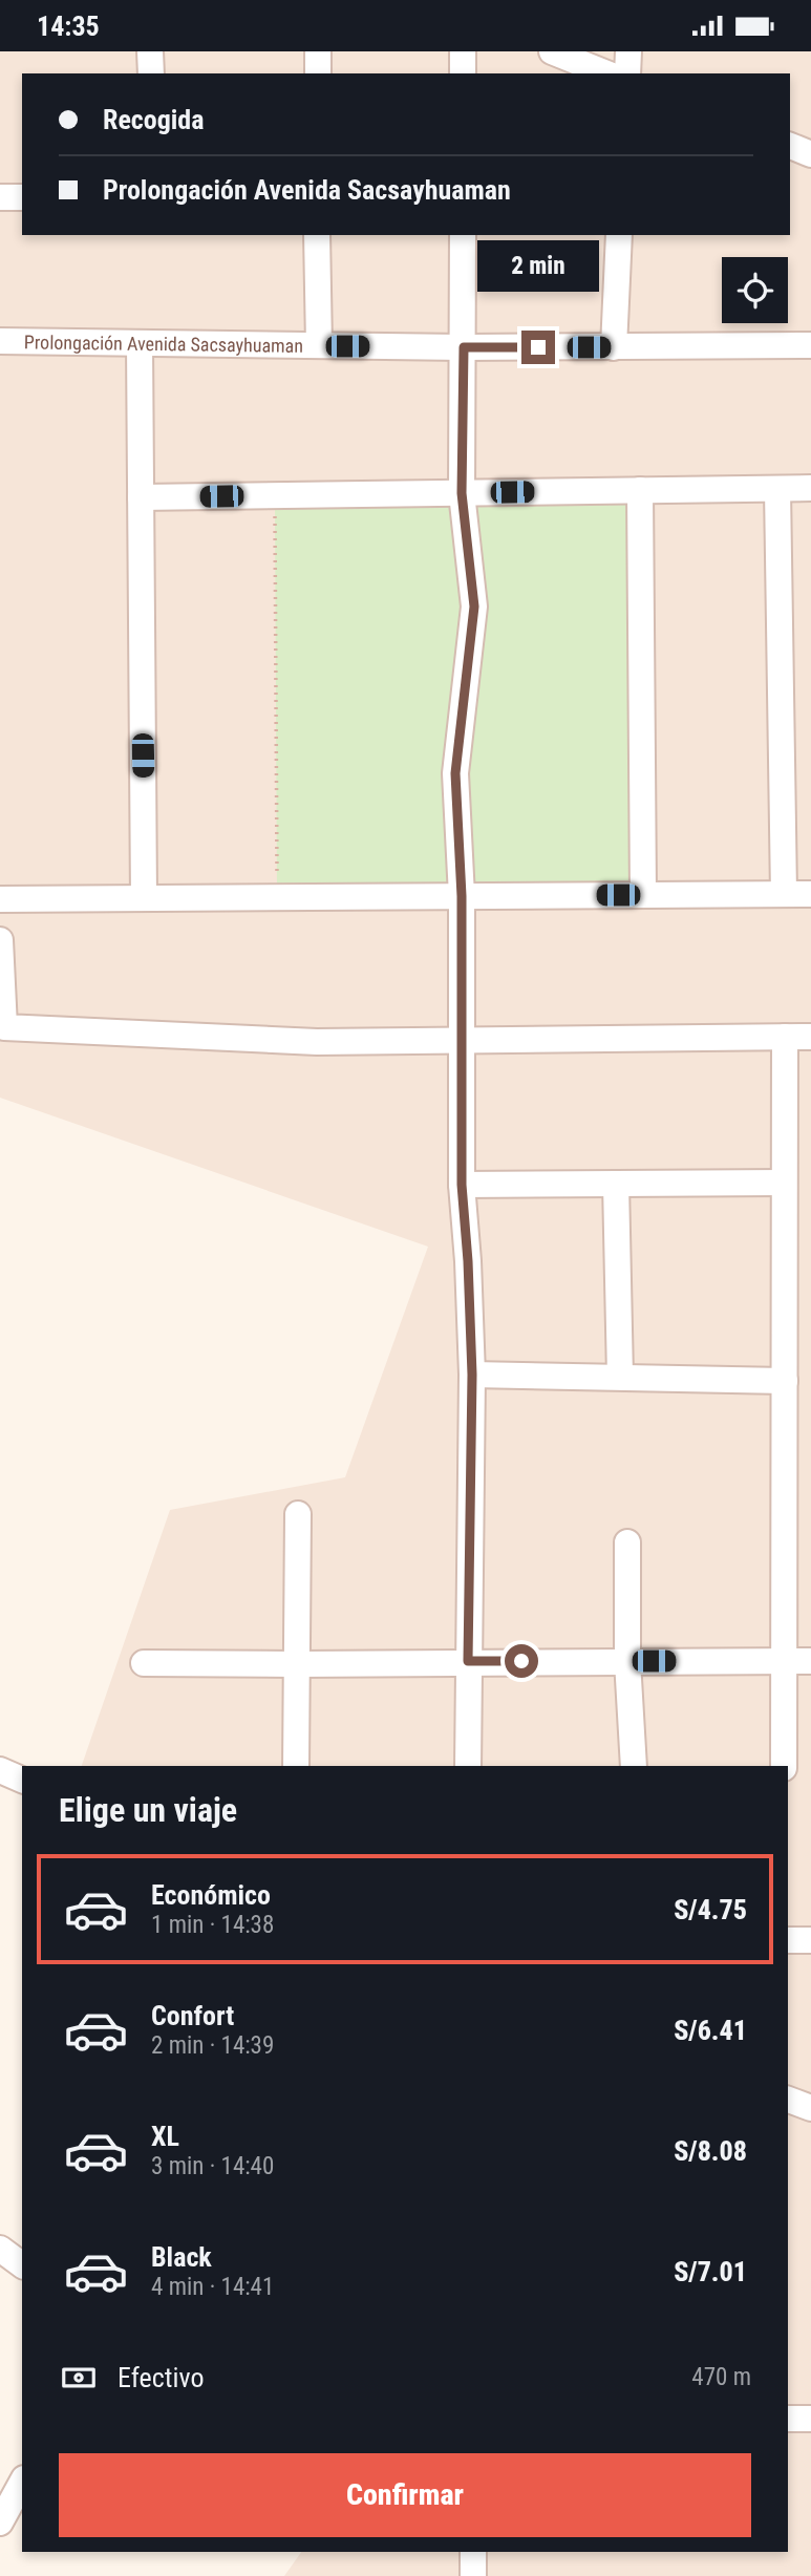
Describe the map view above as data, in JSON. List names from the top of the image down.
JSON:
{
  "streets": {
    "street": ["Prolongación Avenida Sacsayhuaman"]
  },
  "page": {
    "status": "14:35",
    "banner": ["Recogida", "Prolongación Avenida Sacsayhuaman"],
    "bubble": "2 min",
    "heading": "Elige un viaje",
    "list": [
      {
        "name": "Económico",
        "note": "1 min · 14:38",
        "value": "S/4.75"
      },
      {
        "name": "Confort",
        "note": "2 min · 14:39",
        "value": "S/6.41"
      },
      {
        "name": "XL",
        "note": "3 min · 14:40",
        "value": "S/8.08"
      },
      {
        "name": "Black",
        "note": "4 min · 14:41",
        "value": "S/7.01"
      }
    ],
    "pay": ["Efectivo", "470 m"],
    "buttons": "Confirmar"
  }
}
